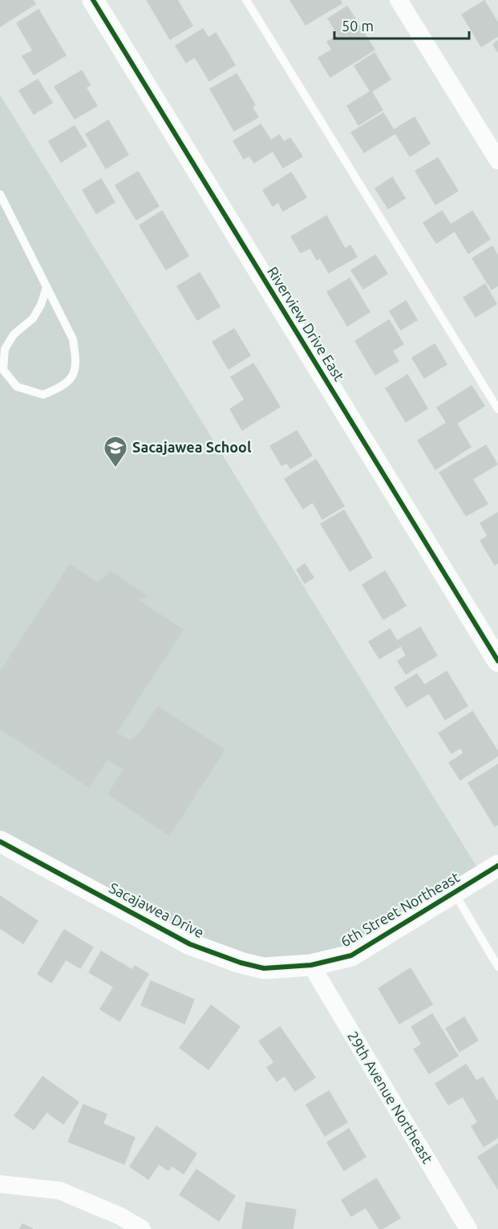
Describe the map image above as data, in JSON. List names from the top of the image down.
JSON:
{
  "streets": {
    "street": [
      "Riverview Drive East",
      "6th Street Northeast",
      "Sacajawea Drive",
      "29th Avenue Northeast"
    ]
  },
  "crossings": [
    ["6th Street Northeast", "Sacajawea Drive"],
    ["6th Street Northeast", "29th Avenue Northeast"],
    ["Sacajawea Drive", "29th Avenue Northeast"]
  ],
  "places": {
    "school or university": ["Sacajawea School"]
  },
  "scale_bar": "50 m"
}
